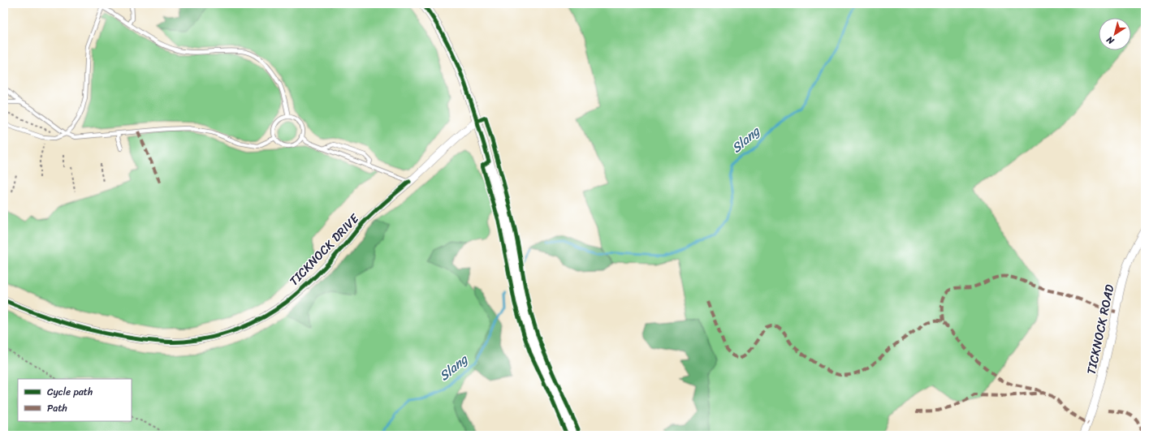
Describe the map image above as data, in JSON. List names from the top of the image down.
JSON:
{
  "streets": {
    "street": ["TICKNOCK DRIVE", "TICKNOCK ROAD"]
  },
  "water": ["Slang"],
  "legend": ["Cycle path", "Path"],
  "north": "bottom left"
}
